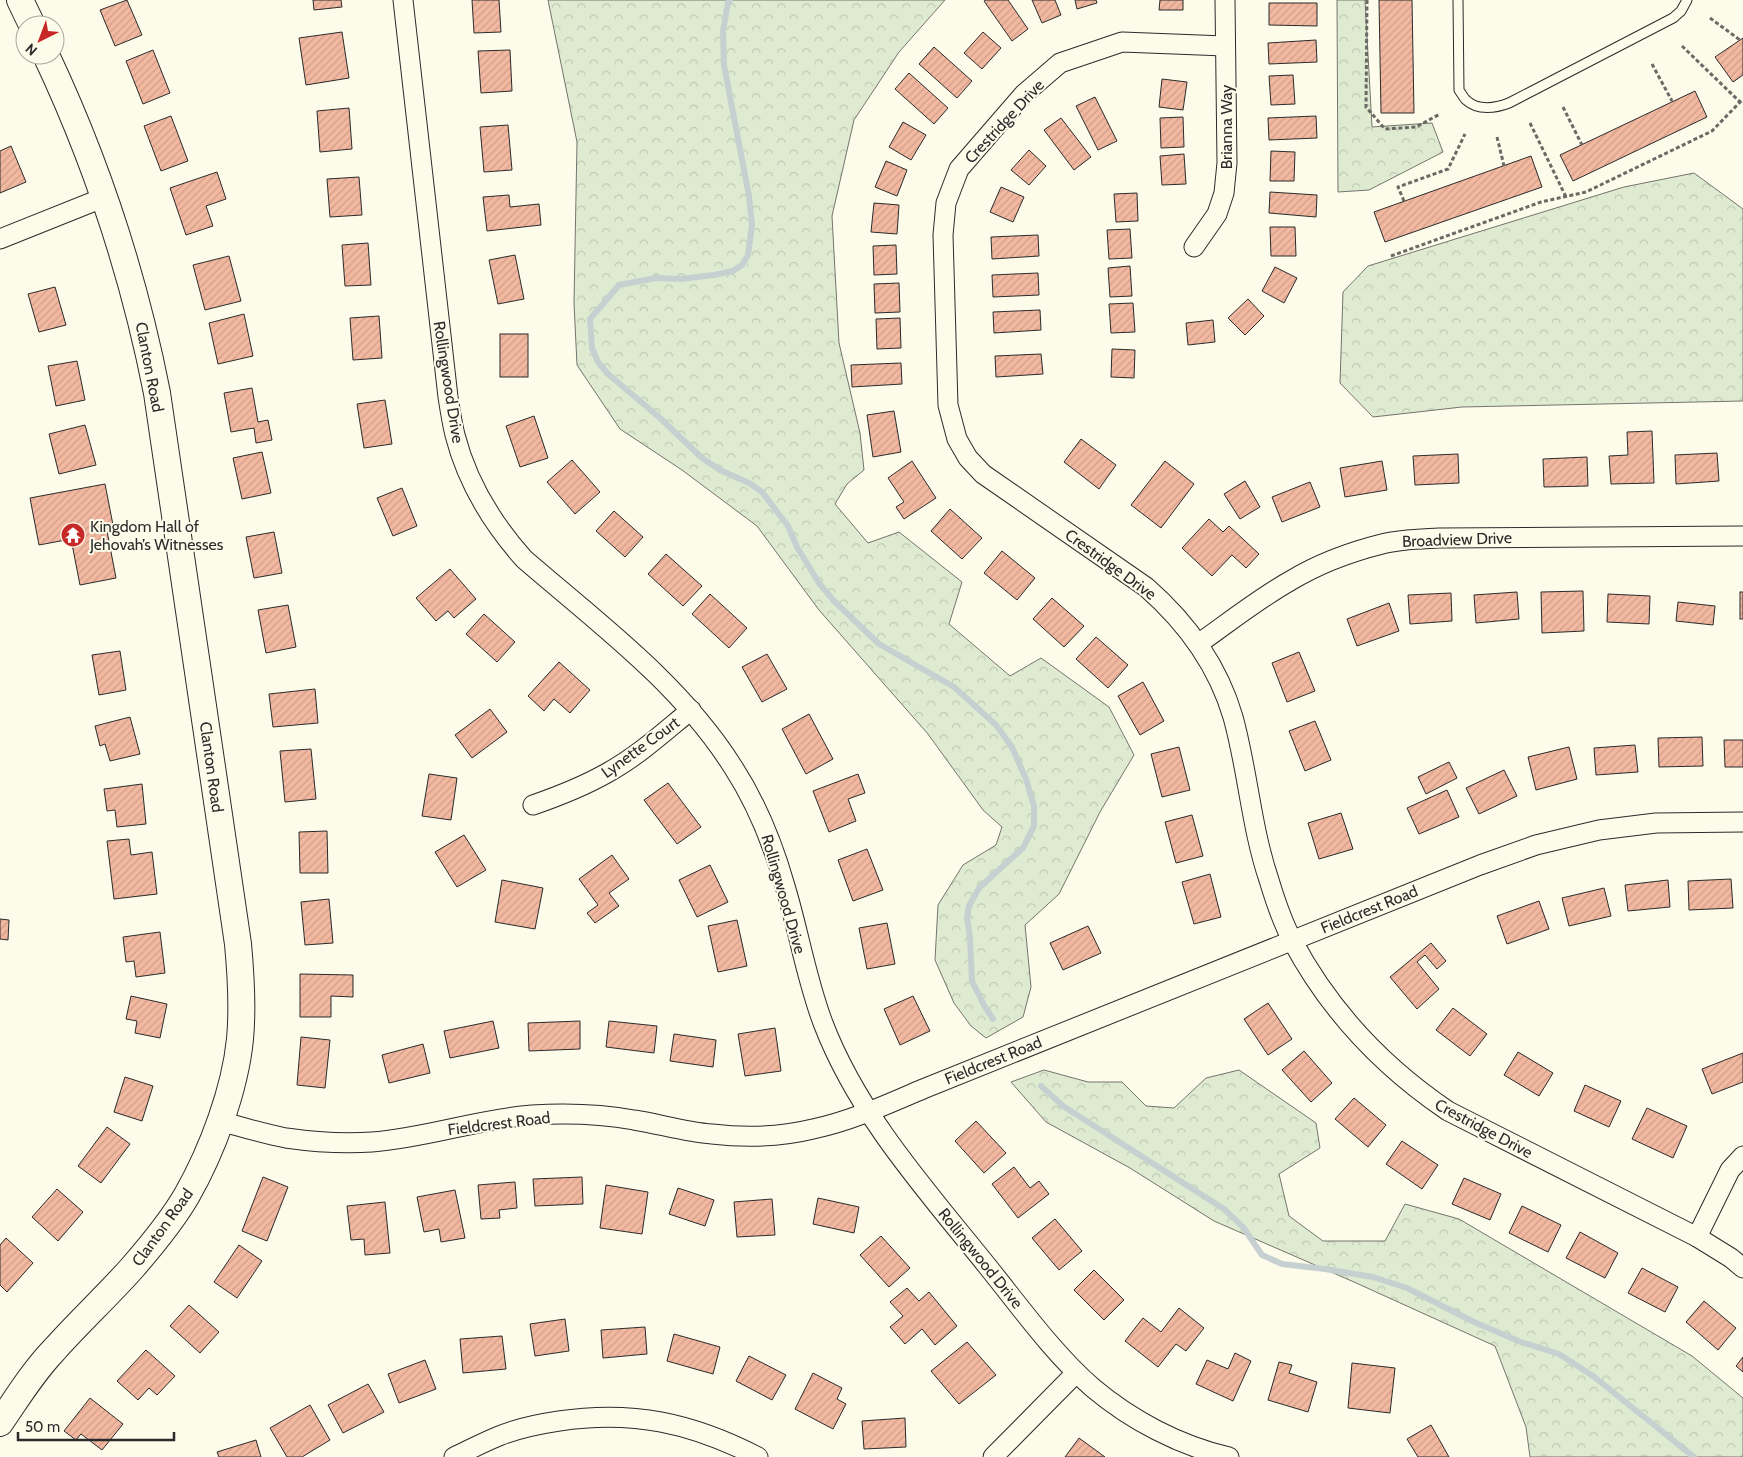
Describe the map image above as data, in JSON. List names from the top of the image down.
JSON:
{
  "streets": {
    "main road": ["Clanton Road"],
    "street": [
      "Crestridge Drive",
      "Brianna Way",
      "Rollingwood Drive",
      "Broadview Drive",
      "Lynette Court",
      "Fieldcrest Road"
    ]
  },
  "crossings": [
    ["Crestridge Drive", "Brianna Way"],
    ["Crestridge Drive", "Broadview Drive"],
    ["Crestridge Drive", "Fieldcrest Road"],
    ["Clanton Road", "Fieldcrest Road"],
    ["Rollingwood Drive", "Lynette Court"],
    ["Rollingwood Drive", "Fieldcrest Road"]
  ],
  "places": {
    "temple": ["Kingdom Hall of Jehovah’s Witnesses"]
  },
  "scale_bar": "50 m",
  "north": "bottom left"
}
